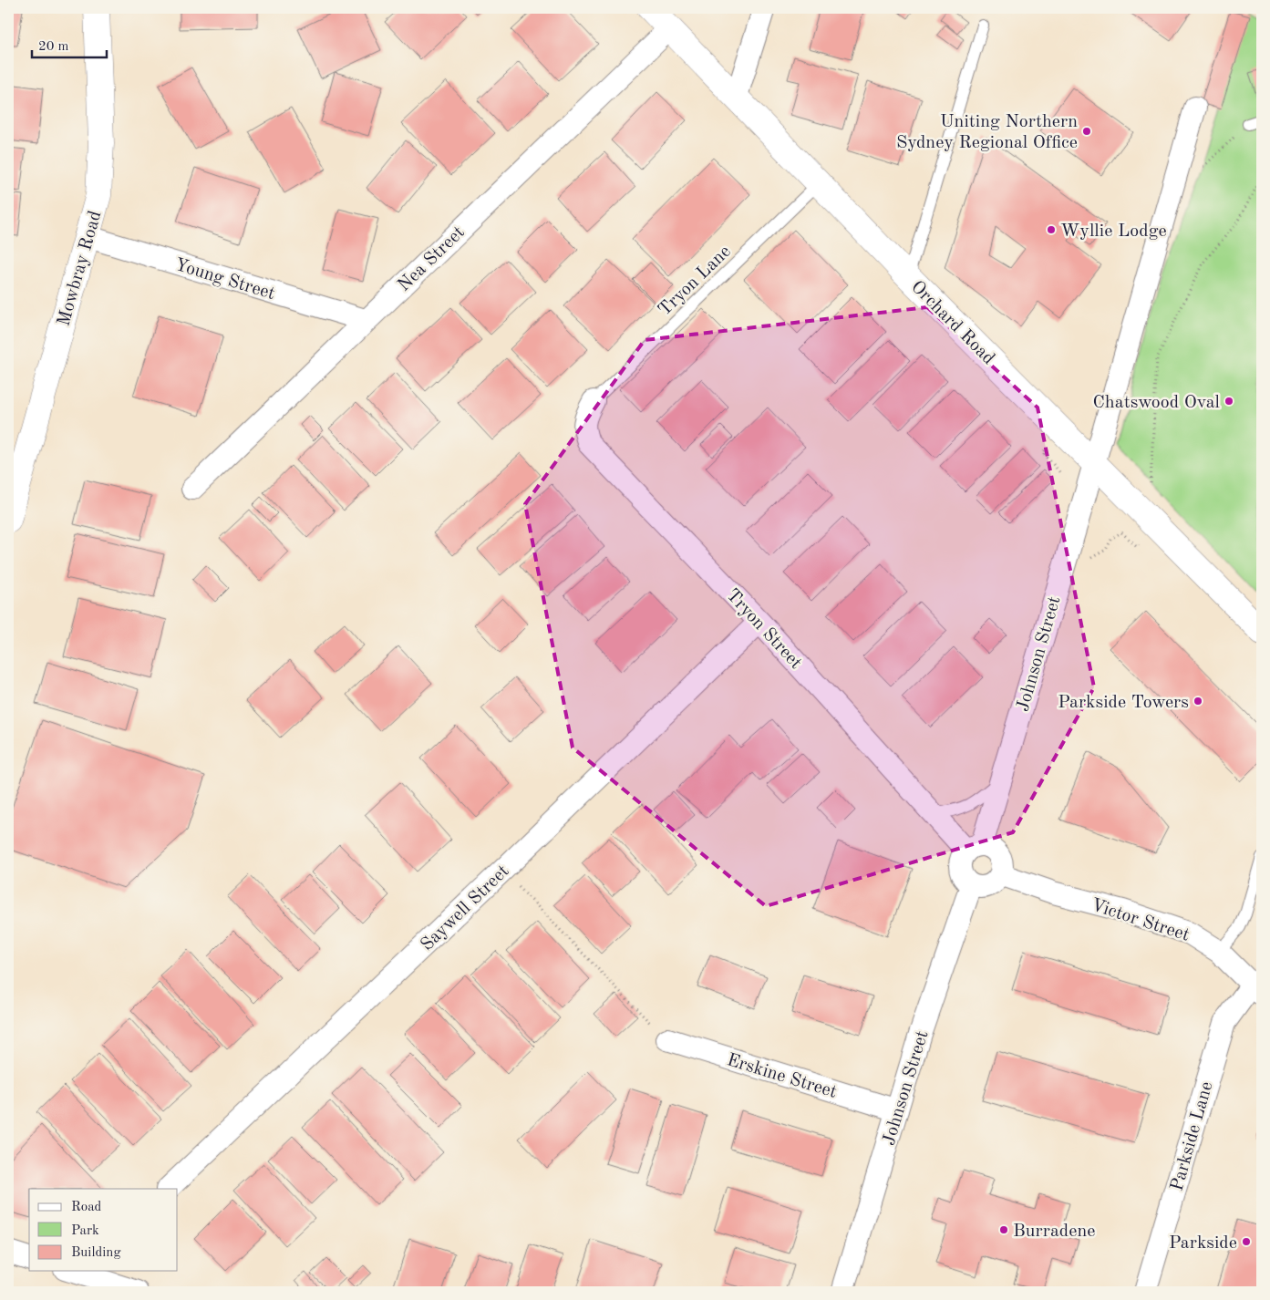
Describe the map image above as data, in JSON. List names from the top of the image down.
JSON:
{
  "streets": {
    "street": [
      "Nea Street",
      "Mowbray Road",
      "Young Street",
      "Orchard Road",
      "Tryon Street",
      "Johnson Street",
      "Saywell Street",
      "Victor Street",
      "Erskine Street",
      "Parkside Lane"
    ],
    "lane": ["Tryon Lane"]
  },
  "crossings": [
    ["Nea Street", "Young Street"],
    ["Nea Street", "Orchard Road"],
    ["Mowbray Road", "Young Street"],
    ["Tryon Lane", "Orchard Road"],
    ["Tryon Lane", "Tryon Street"],
    ["Orchard Road", "Johnson Street"],
    ["Tryon Street", "Johnson Street"],
    ["Tryon Street", "Saywell Street"],
    ["Tryon Street", "Victor Street"],
    ["Johnson Street", "Victor Street"],
    ["Johnson Street", "Erskine Street"],
    ["Victor Street", "Parkside Lane"]
  ],
  "places": [
    "Uniting Northern Sydney Regional Office",
    "Wyllie Lodge",
    "Chatswood Oval",
    "Parkside Towers",
    "Burradene",
    "Parkside"
  ],
  "legend": ["Road", "Park", "Building"],
  "scale_bar": "20 m"
}
